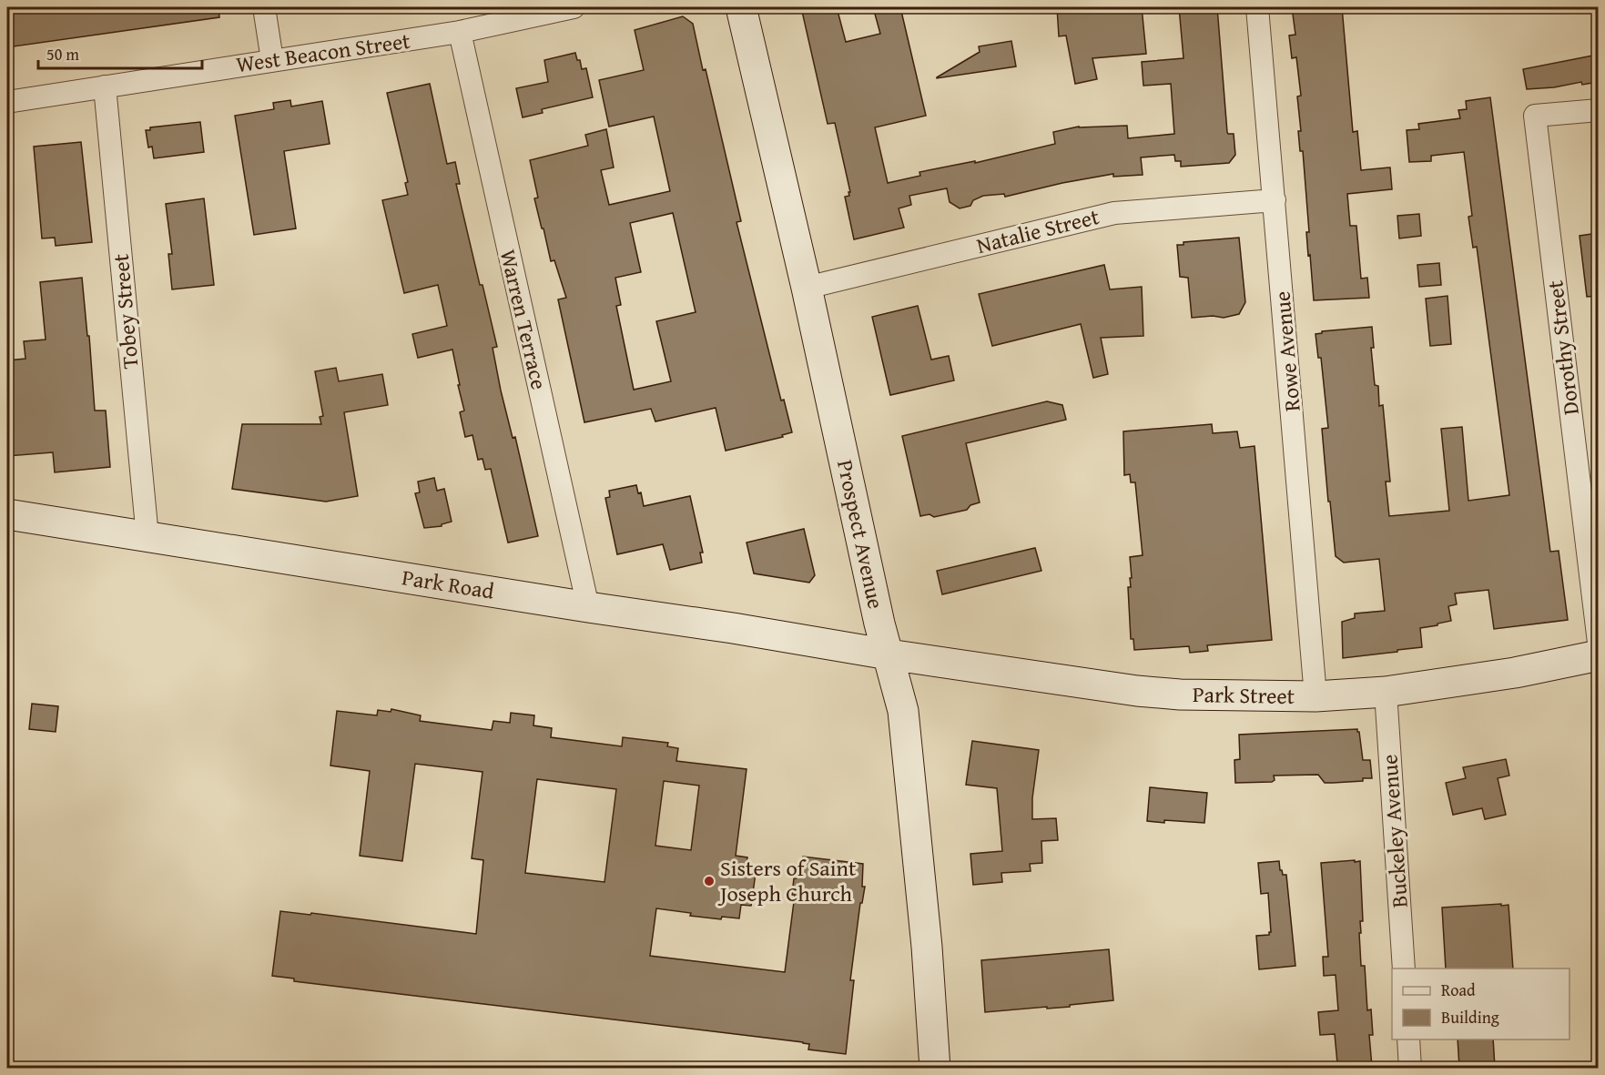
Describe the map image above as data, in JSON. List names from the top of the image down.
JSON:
{
  "streets": {
    "main road": ["Prospect Avenue", "Park Road", "Park Street"],
    "street": [
      "West Beacon Street",
      "Natalie Street",
      "Tobey Street",
      "Warren Terrace",
      "Dorothy Street",
      "Rowe Avenue",
      "Buckeley Avenue"
    ]
  },
  "crossings": [
    ["West Beacon Street", "Tobey Street"],
    ["West Beacon Street", "Warren Terrace"],
    ["Natalie Street", "Rowe Avenue"],
    ["Natalie Street", "Prospect Avenue"],
    ["Tobey Street", "Park Road"],
    ["Warren Terrace", "Park Road"],
    ["Rowe Avenue", "Park Street"],
    ["Prospect Avenue", "Park Road"],
    ["Prospect Avenue", "Park Street"],
    ["Park Road", "Park Street"],
    ["Park Street", "Buckeley Avenue"]
  ],
  "places": ["Sisters of Saint Joseph Church"],
  "legend": ["Road", "Building"],
  "scale_bar": "50 m"
}
